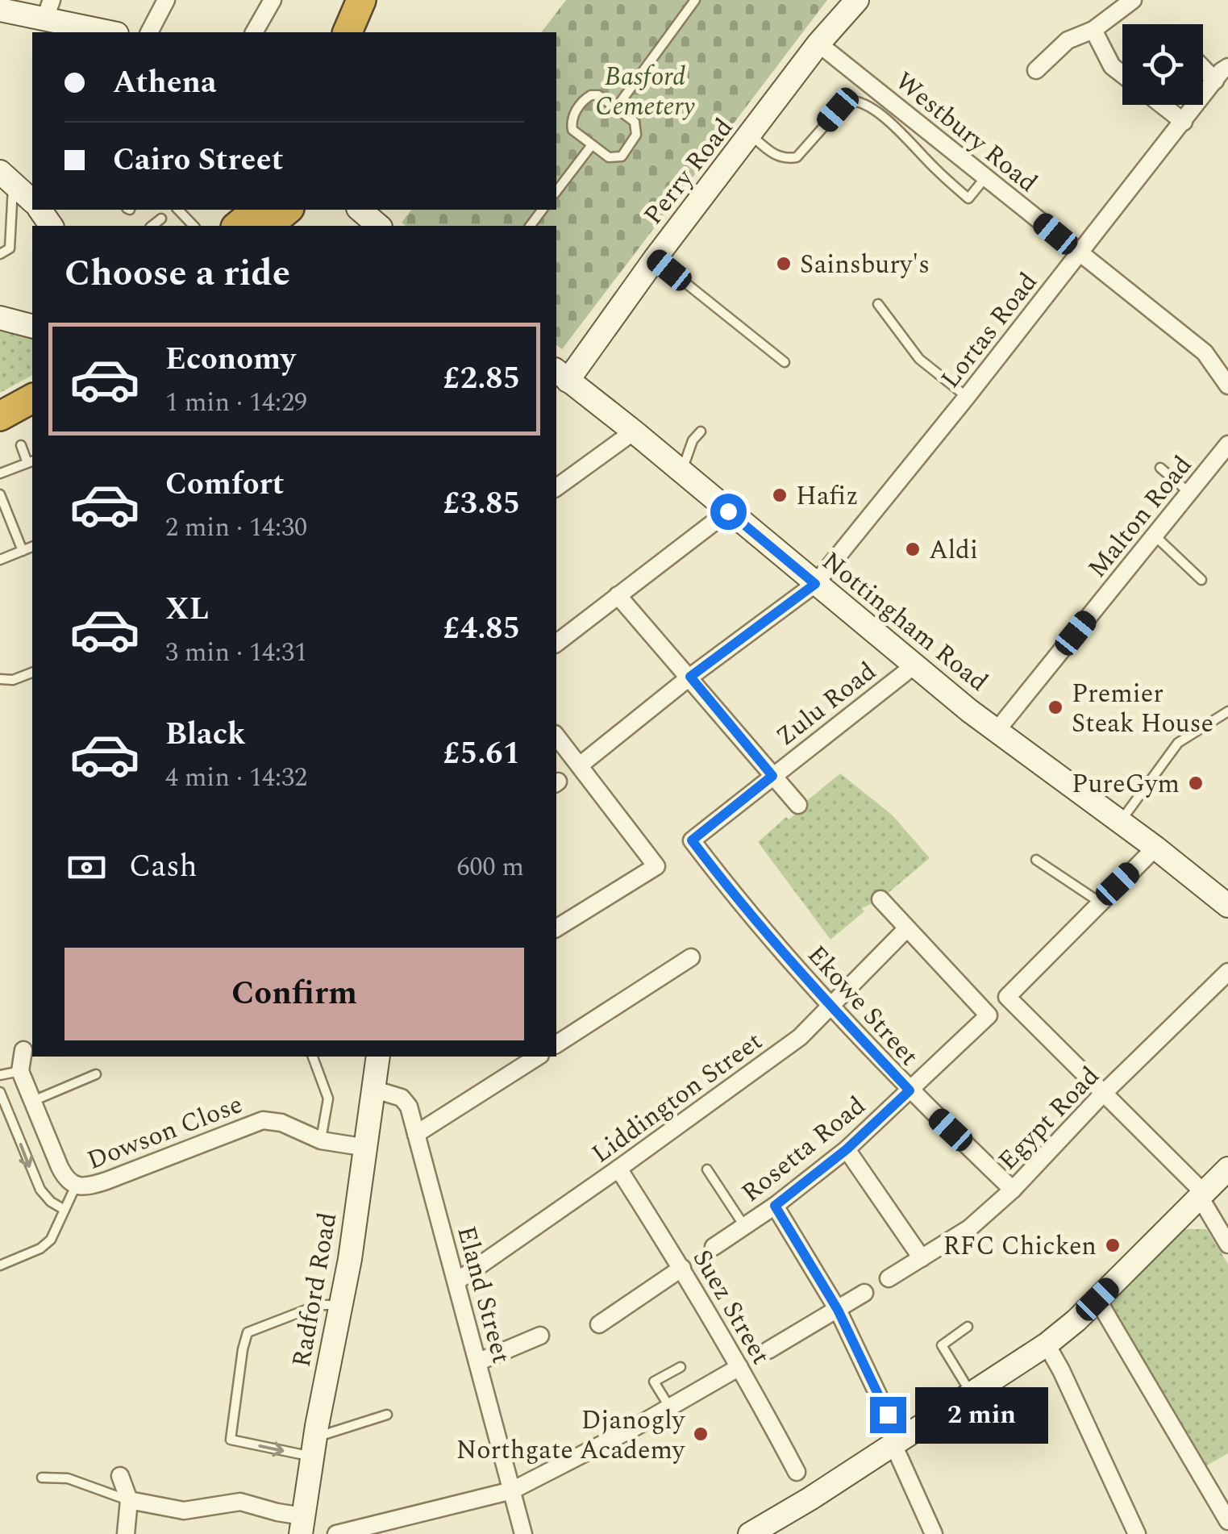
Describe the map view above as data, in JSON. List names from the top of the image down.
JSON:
{
  "streets": {
    "street": [
      "Westbury Road",
      "Perry Road",
      "Lortas Road",
      "Malton Road",
      "Nottingham Road",
      "Zulu Road",
      "Ekowe Street",
      "Liddington Street",
      "Egypt Road",
      "Dowson Close",
      "Rosetta Road",
      "Radford Road",
      "Eland Street",
      "Suez Street"
    ]
  },
  "crossings": [
    ["Westbury Road", "Perry Road"],
    ["Westbury Road", "Lortas Road"],
    ["Perry Road", "Nottingham Road"],
    ["Lortas Road", "Nottingham Road"],
    ["Malton Road", "Nottingham Road"],
    ["Nottingham Road", "Zulu Road"],
    ["Zulu Road", "Ekowe Street"],
    ["Ekowe Street", "Liddington Street"],
    ["Ekowe Street", "Egypt Road"],
    ["Ekowe Street", "Rosetta Road"],
    ["Liddington Street", "Rosetta Road"],
    ["Liddington Street", "Eland Street"],
    ["Liddington Street", "Suez Street"],
    ["Dowson Close", "Radford Road"],
    ["Radford Road", "Eland Street"]
  ],
  "parks": ["Basford Cemetery"],
  "places": [
    "Sainsbury's",
    "Hafiz",
    "Aldi",
    "Premier Steak House",
    "PureGym",
    "RFC Chicken",
    "Djanogly Northgate Academy"
  ],
  "page": {
    "banner": ["Athena", "Cairo Street"],
    "heading": "Choose a ride",
    "list": [
      {
        "name": "Economy",
        "note": "1 min · 14:29",
        "value": "£2.85"
      },
      {
        "name": "Comfort",
        "note": "2 min · 14:30",
        "value": "£3.85"
      },
      {
        "name": "XL",
        "note": "3 min · 14:31",
        "value": "£4.85"
      },
      {
        "name": "Black",
        "note": "4 min · 14:32",
        "value": "£5.61"
      }
    ],
    "pay": ["Cash", "600 m"],
    "buttons": "Confirm",
    "bubble": "2 min"
  }
}
